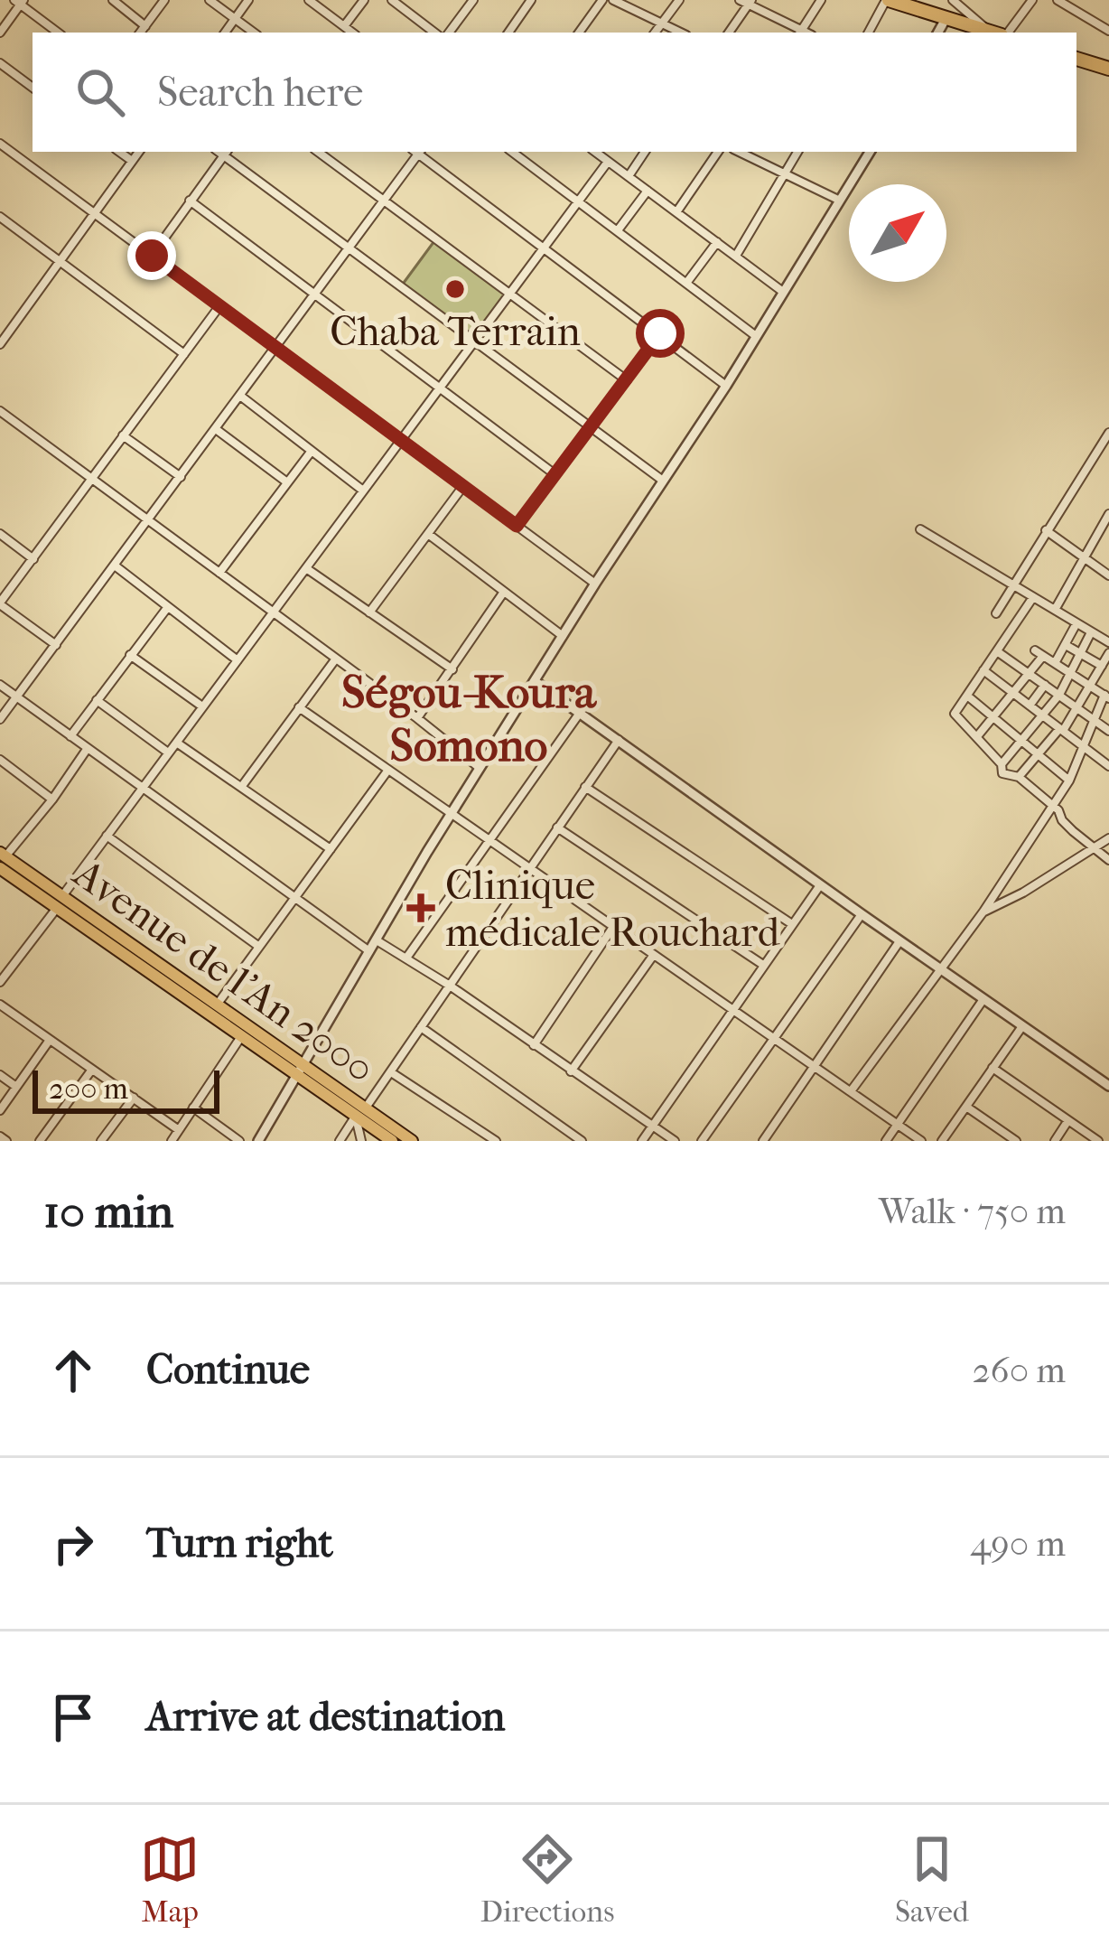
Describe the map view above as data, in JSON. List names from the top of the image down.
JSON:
{
  "streets": {
    "main road": ["Avenue de l'An 2000"]
  },
  "districts": ["Ségou-Koura Somono"],
  "places": {
    "other": ["Chaba Terrain"],
    "health": ["Clinique médicale Rouchard"]
  },
  "scale_bar": "200 m",
  "north": "top right",
  "page": {
    "search": "Search here",
    "scale": "200 m",
    "heading": ["10 min", "Walk · 750 m"],
    "list": [
      ["Continue", "260 m"],
      ["Turn right", "490 m"],
      "Arrive at destination"
    ],
    "nav": ["Map", "Directions", "Saved"]
  }
}
